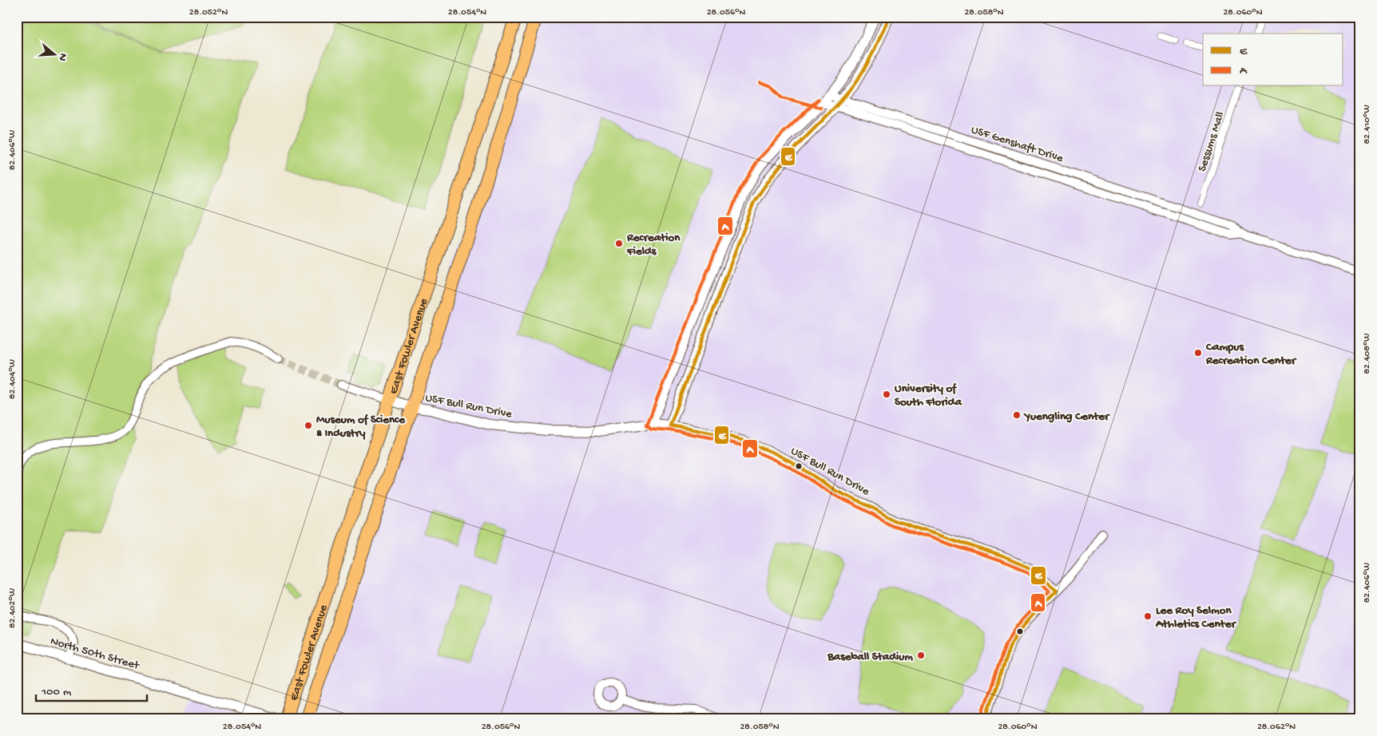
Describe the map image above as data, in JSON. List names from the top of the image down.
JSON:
{
  "streets": {
    "main road": ["East Fowler Avenue"],
    "street": [
      "Sessums Mall",
      "USF Genshaft Drive",
      "USF Bull Run Drive",
      "North 50th Street"
    ]
  },
  "crossings": [
    ["East Fowler Avenue", "USF Bull Run Drive"]
  ],
  "places": [
    "Recreation Fields",
    "Campus Recreation Center",
    "University of South Florida",
    "Yuengling Center",
    "Museum of Science & Industry",
    "Lee Roy Selmon Athletics Center",
    "Baseball Stadium"
  ],
  "lines": ["transit line E", "transit line A"],
  "legend": ["E", "A"],
  "scale_bar": "100 m",
  "north": "right",
  "coordinates": [
    "28.052°N",
    "28.054°N",
    "28.056°N",
    "28.058°N",
    "28.060°N",
    "82.410°W",
    "82.406°W",
    "82.408°W",
    "82.404°W",
    "82.402°W",
    "28.062°N"
  ]
}
